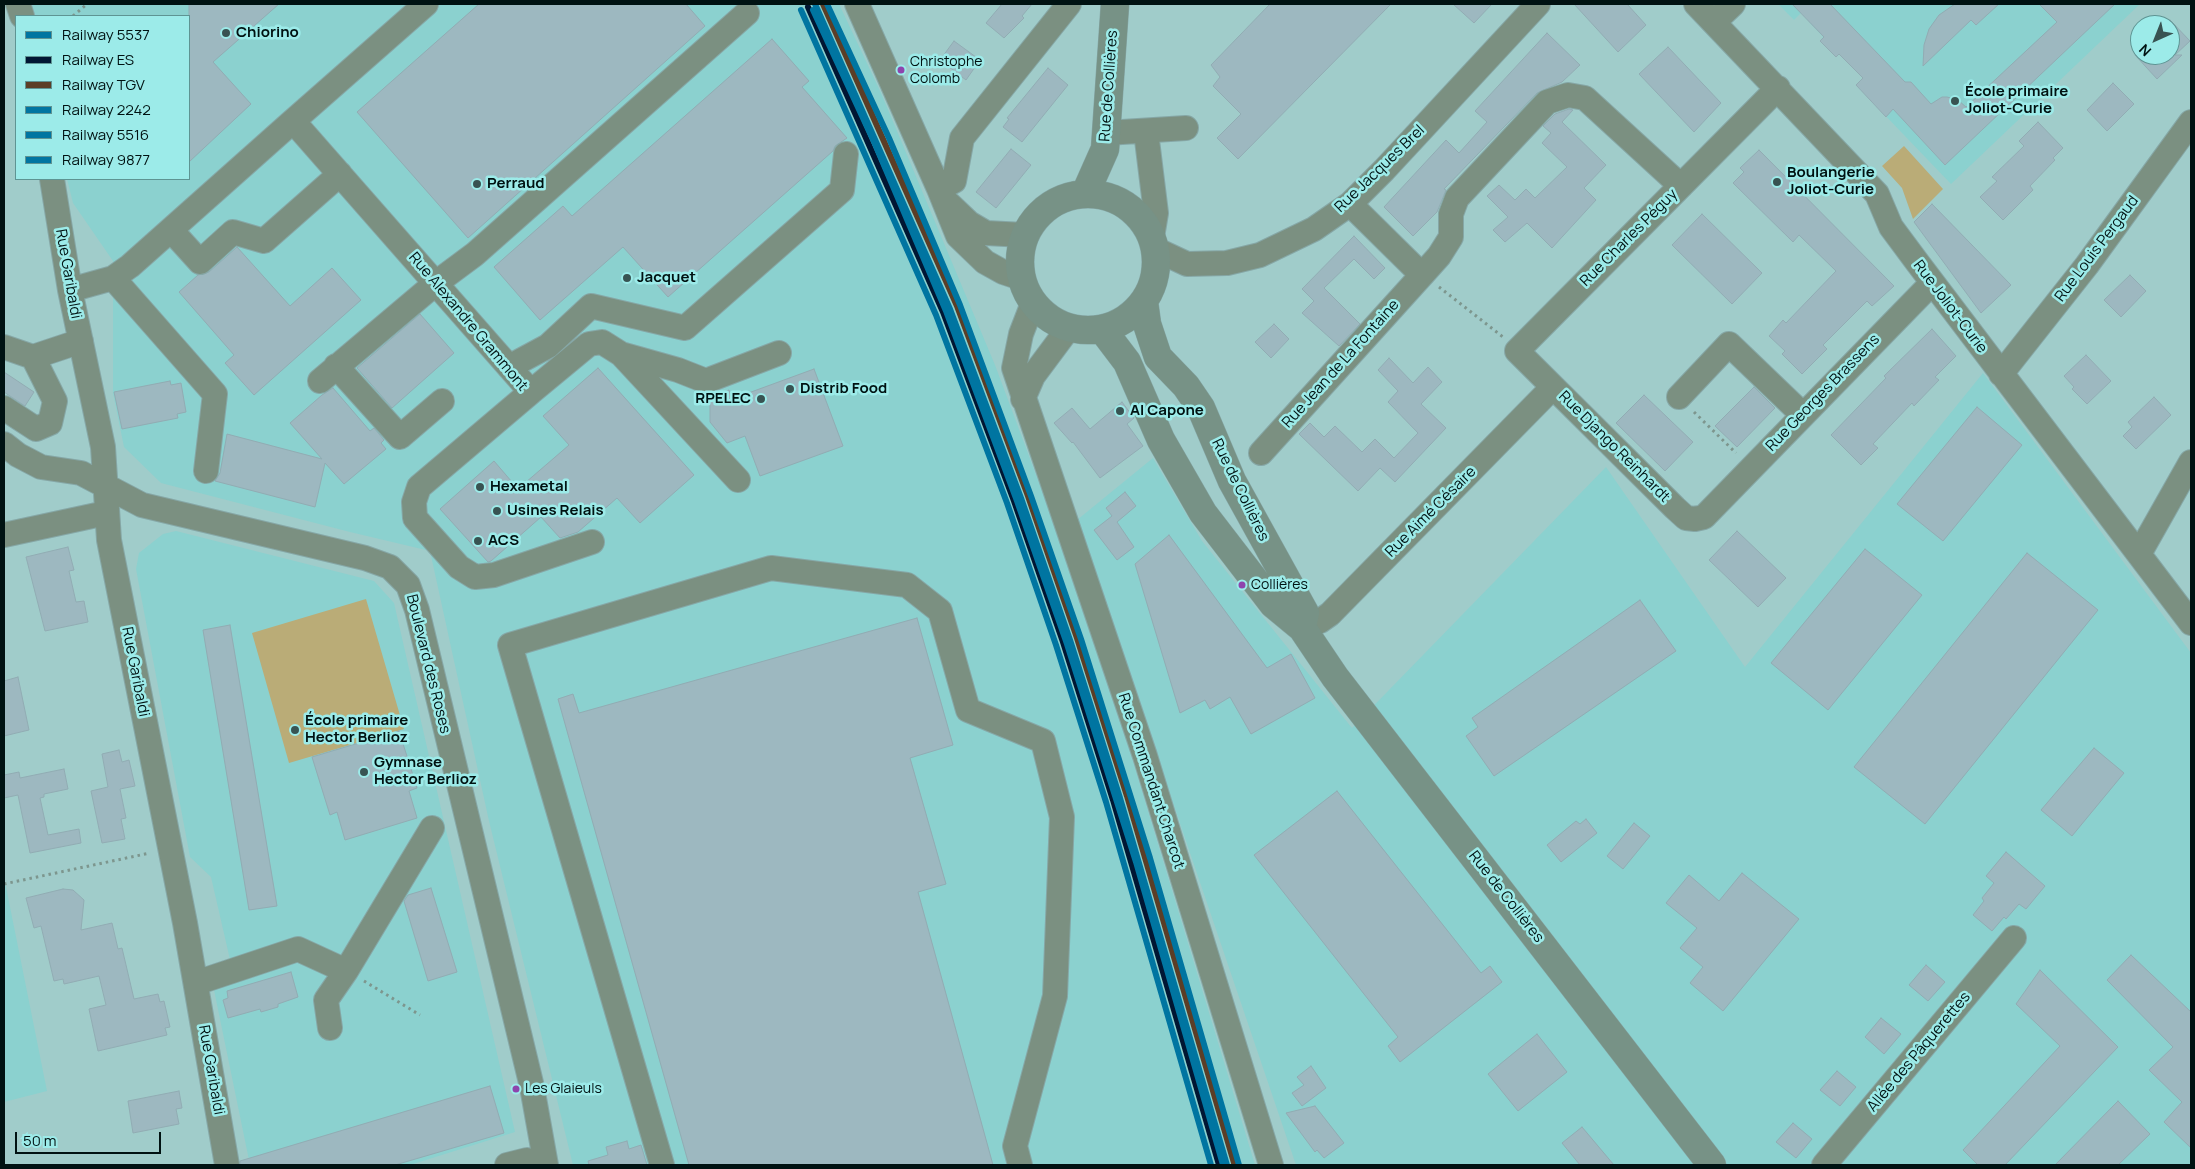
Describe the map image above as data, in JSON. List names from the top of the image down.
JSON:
{
  "streets": {
    "main road": ["Rue de Collières"],
    "street": [
      "Rue Jacques Brel",
      "Rue Charles Péguy",
      "Rue Louis Pergaud",
      "Rue Garibaldi",
      "Rue Joliot-Curie",
      "Rue Alexandre Grammont",
      "Rue Jean de La Fontaine",
      "Rue Georges Brassens",
      "Rue Django Reinhardt",
      "Rue Aimé Césaire",
      "Boulevard des Roses",
      "Rue Commandant Charcot",
      "Allée des Pâquerettes"
    ]
  },
  "crossings": [
    ["Rue de Collières", "Rue Jacques Brel"],
    ["Rue de Collières", "Rue Aimé Césaire"],
    ["Rue de Collières", "Rue Commandant Charcot"],
    ["Rue Jacques Brel", "Rue Commandant Charcot"],
    ["Rue Charles Péguy", "Rue Joliot-Curie"],
    ["Rue Charles Péguy", "Rue Jean de La Fontaine"],
    ["Rue Charles Péguy", "Rue Django Reinhardt"],
    ["Rue Louis Pergaud", "Rue Joliot-Curie"],
    ["Rue Garibaldi", "Boulevard des Roses"],
    ["Rue Joliot-Curie", "Rue Georges Brassens"],
    ["Rue Georges Brassens", "Rue Django Reinhardt"],
    ["Rue Django Reinhardt", "Rue Aimé Césaire"]
  ],
  "places": [
    "Chiorino",
    "Christophe Colomb",
    "École primaire Joliot-Curie",
    "Boulangerie Joliot-Curie",
    "Perraud",
    "Jacquet",
    "Distrib Food",
    "RPELEC",
    "Al Capone",
    "Hexametal",
    "Usines Relais",
    "ACS",
    "Collières",
    "École primaire Hector Berlioz",
    "Gymnase Hector Berlioz",
    "Les Glaieuls"
  ],
  "lines": [
    "rail line 5537",
    "rail line TGV",
    "rail line 2242",
    "rail line ES",
    "rail line 5516",
    "rail line 9877"
  ],
  "legend": [
    "Railway 5537",
    "Railway ES",
    "Railway TGV",
    "Railway 2242",
    "Railway 5516",
    "Railway 9877"
  ],
  "scale_bar": "50 m",
  "north": "bottom left"
}
